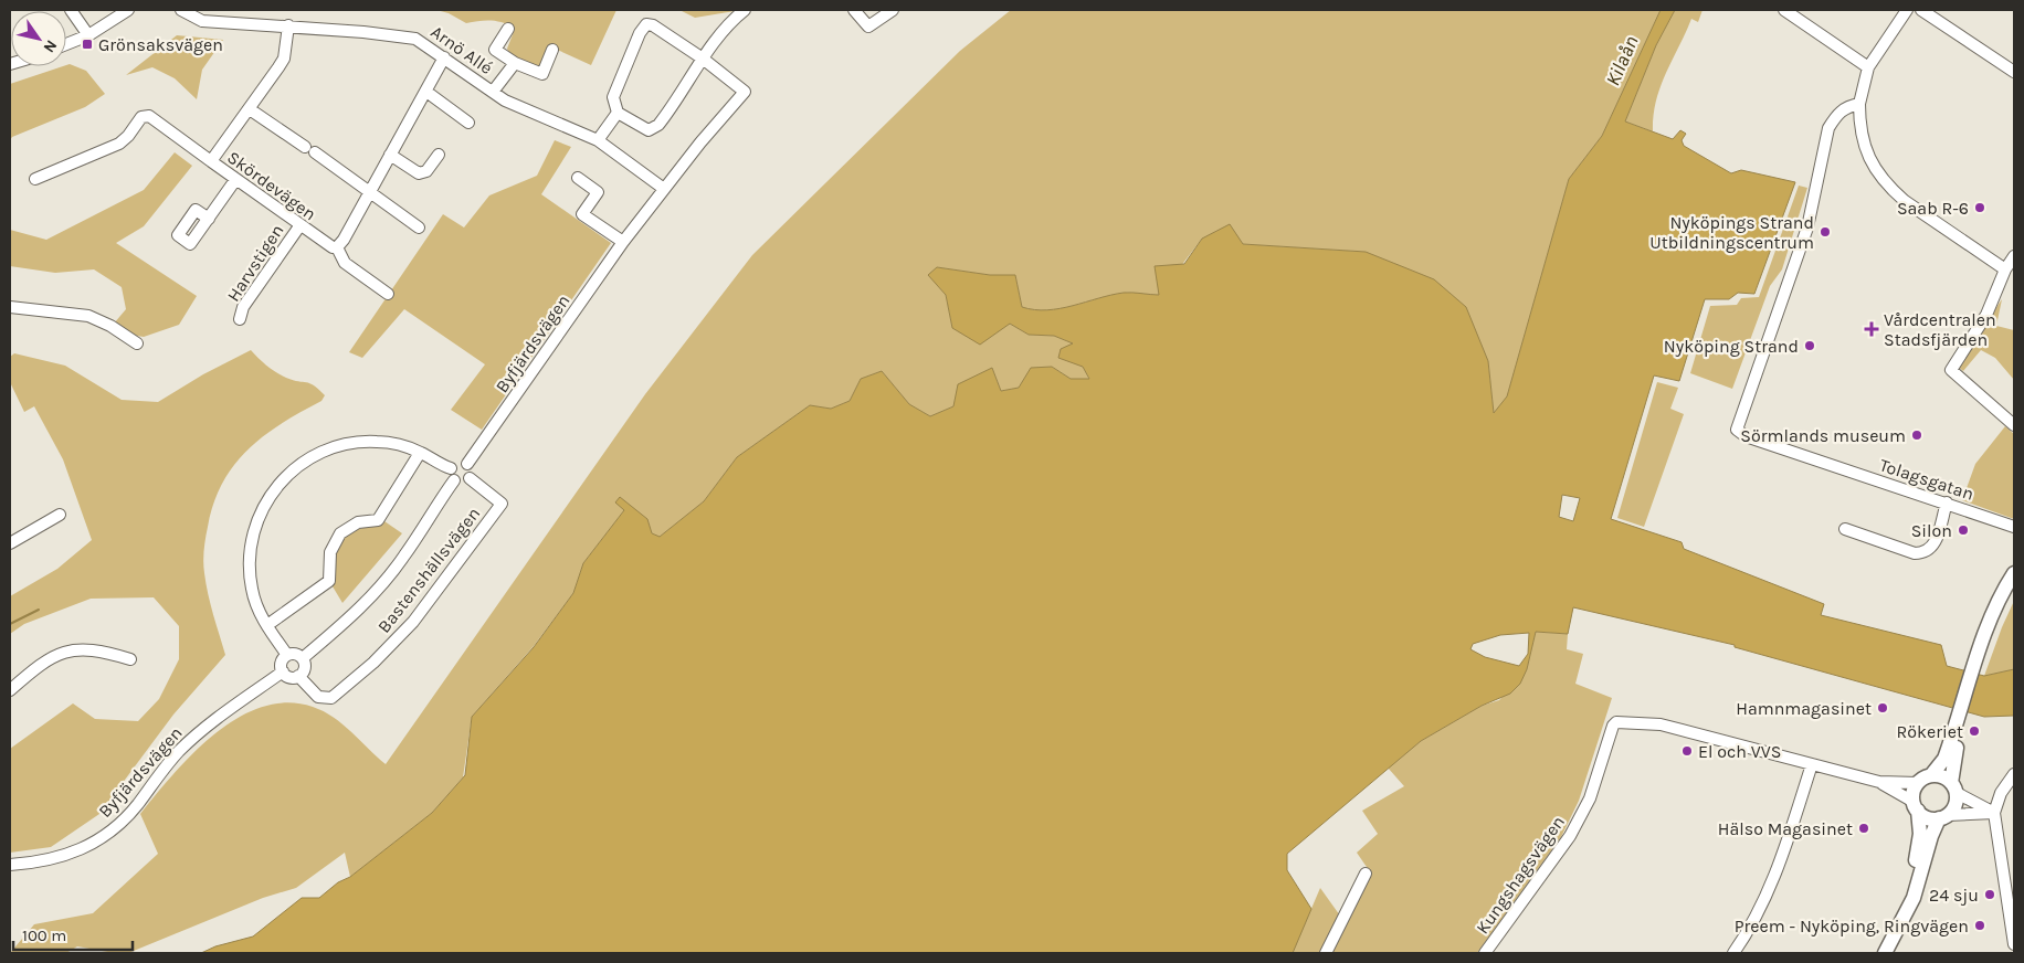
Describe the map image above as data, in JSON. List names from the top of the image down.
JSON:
{
  "streets": {
    "street": [
      "Arnö Allé",
      "Skördevägen",
      "Harvstigen",
      "Byfjärdsvägen",
      "Tolagsgatan",
      "Bastenshällsvägen",
      "Kungshagsvägen"
    ]
  },
  "crossings": [
    ["Arnö Allé", "Skördevägen"],
    ["Arnö Allé", "Byfjärdsvägen"],
    ["Skördevägen", "Harvstigen"],
    ["Byfjärdsvägen", "Bastenshällsvägen"]
  ],
  "water": ["Kilaån"],
  "places": {
    "transit": ["Grönsaksvägen"],
    "other": [
      "Saab R-6",
      "Nyköpings Strand Utbildningscentrum",
      "Nyköping Strand",
      "Sörmlands museum",
      "Silon",
      "Hamnmagasinet",
      "Rökeriet",
      "El och VVS",
      "Hälso Magasinet",
      "24 sju",
      "Preem - Nyköping, Ringvägen"
    ],
    "health": ["Vårdcentralen Stadsfjärden"]
  },
  "scale_bar": "100 m",
  "north": "bottom right"
}
